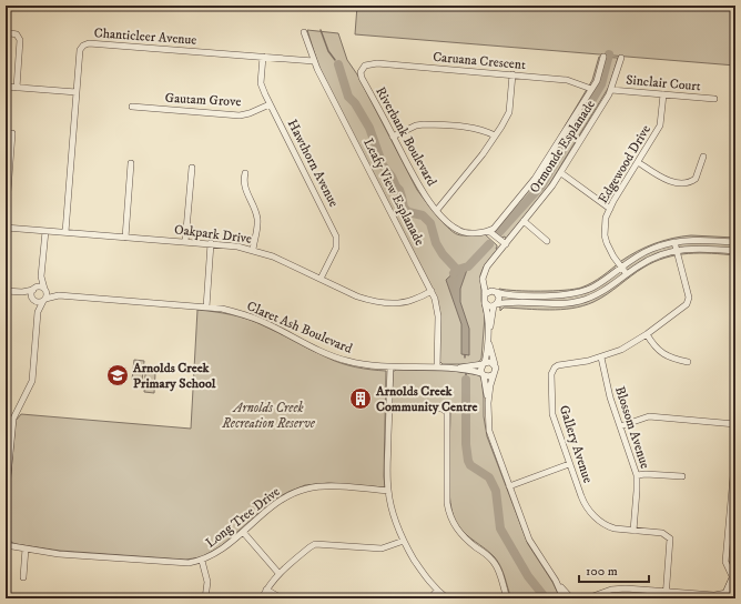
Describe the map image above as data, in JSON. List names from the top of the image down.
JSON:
{
  "streets": {
    "street": [
      "Chanticleer Avenue",
      "Caruana Crescent",
      "Sinclair Court",
      "Gautam Grove",
      "Riverbank Boulevard",
      "Ormonde Esplanade",
      "Hawthorn Avenue",
      "Edgewood Drive",
      "Leafy View Esplanade",
      "Oakpark Drive",
      "Claret Ash Boulevard",
      "Blossom Avenue",
      "Gallery Avenue",
      "Long Tree Drive"
    ]
  },
  "crossings": [
    ["Chanticleer Avenue", "Hawthorn Avenue"],
    ["Chanticleer Avenue", "Leafy View Esplanade"],
    ["Chanticleer Avenue", "Oakpark Drive"],
    ["Caruana Crescent", "Riverbank Boulevard"],
    ["Sinclair Court", "Ormonde Esplanade"],
    ["Sinclair Court", "Edgewood Drive"],
    ["Gautam Grove", "Hawthorn Avenue"],
    ["Hawthorn Avenue", "Oakpark Drive"],
    ["Leafy View Esplanade", "Oakpark Drive"],
    ["Leafy View Esplanade", "Claret Ash Boulevard"],
    ["Blossom Avenue", "Gallery Avenue"]
  ],
  "parks": ["Arnolds Creek Recreation Reserve"],
  "places": {
    "school or university": ["Arnolds Creek Primary School"],
    "building": ["Arnolds Creek Community Centre"]
  },
  "scale_bar": "100 m"
}
